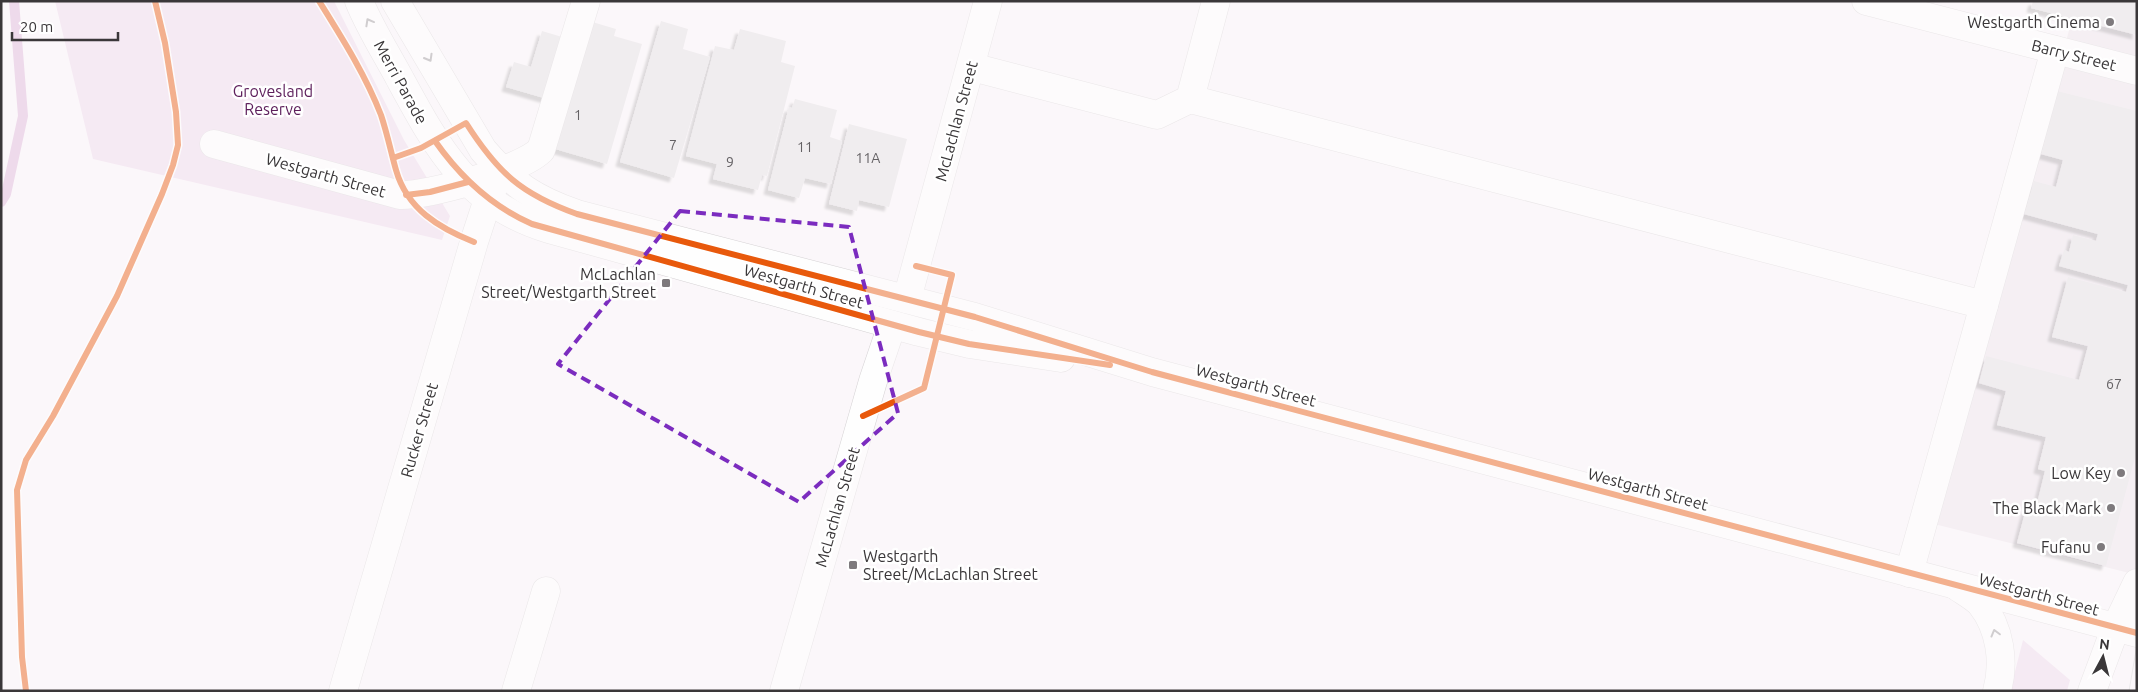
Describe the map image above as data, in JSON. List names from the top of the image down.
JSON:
{
  "streets": {
    "main road": [
      "Barry Street",
      "Merri Parade",
      "McLachlan Street",
      "Westgarth Street",
      "Rucker Street"
    ]
  },
  "crossings": [
    ["Merri Parade", "Westgarth Street"],
    ["Merri Parade", "Rucker Street"],
    ["McLachlan Street", "Westgarth Street"],
    ["Westgarth Street", "Rucker Street"]
  ],
  "parks": ["Grovesland Reserve"],
  "places": {
    "other": [
      "Westgarth Cinema",
      "Low Key",
      "The Black Mark",
      "Fufanu"
    ],
    "transit": ["McLachlan Street/Westgarth Street", "Westgarth Street/McLachlan Street"]
  },
  "house_numbers": [
    "1",
    "7",
    "11",
    "11A",
    "9",
    "67"
  ],
  "scale_bar": "20 m",
  "north": "top"
}
